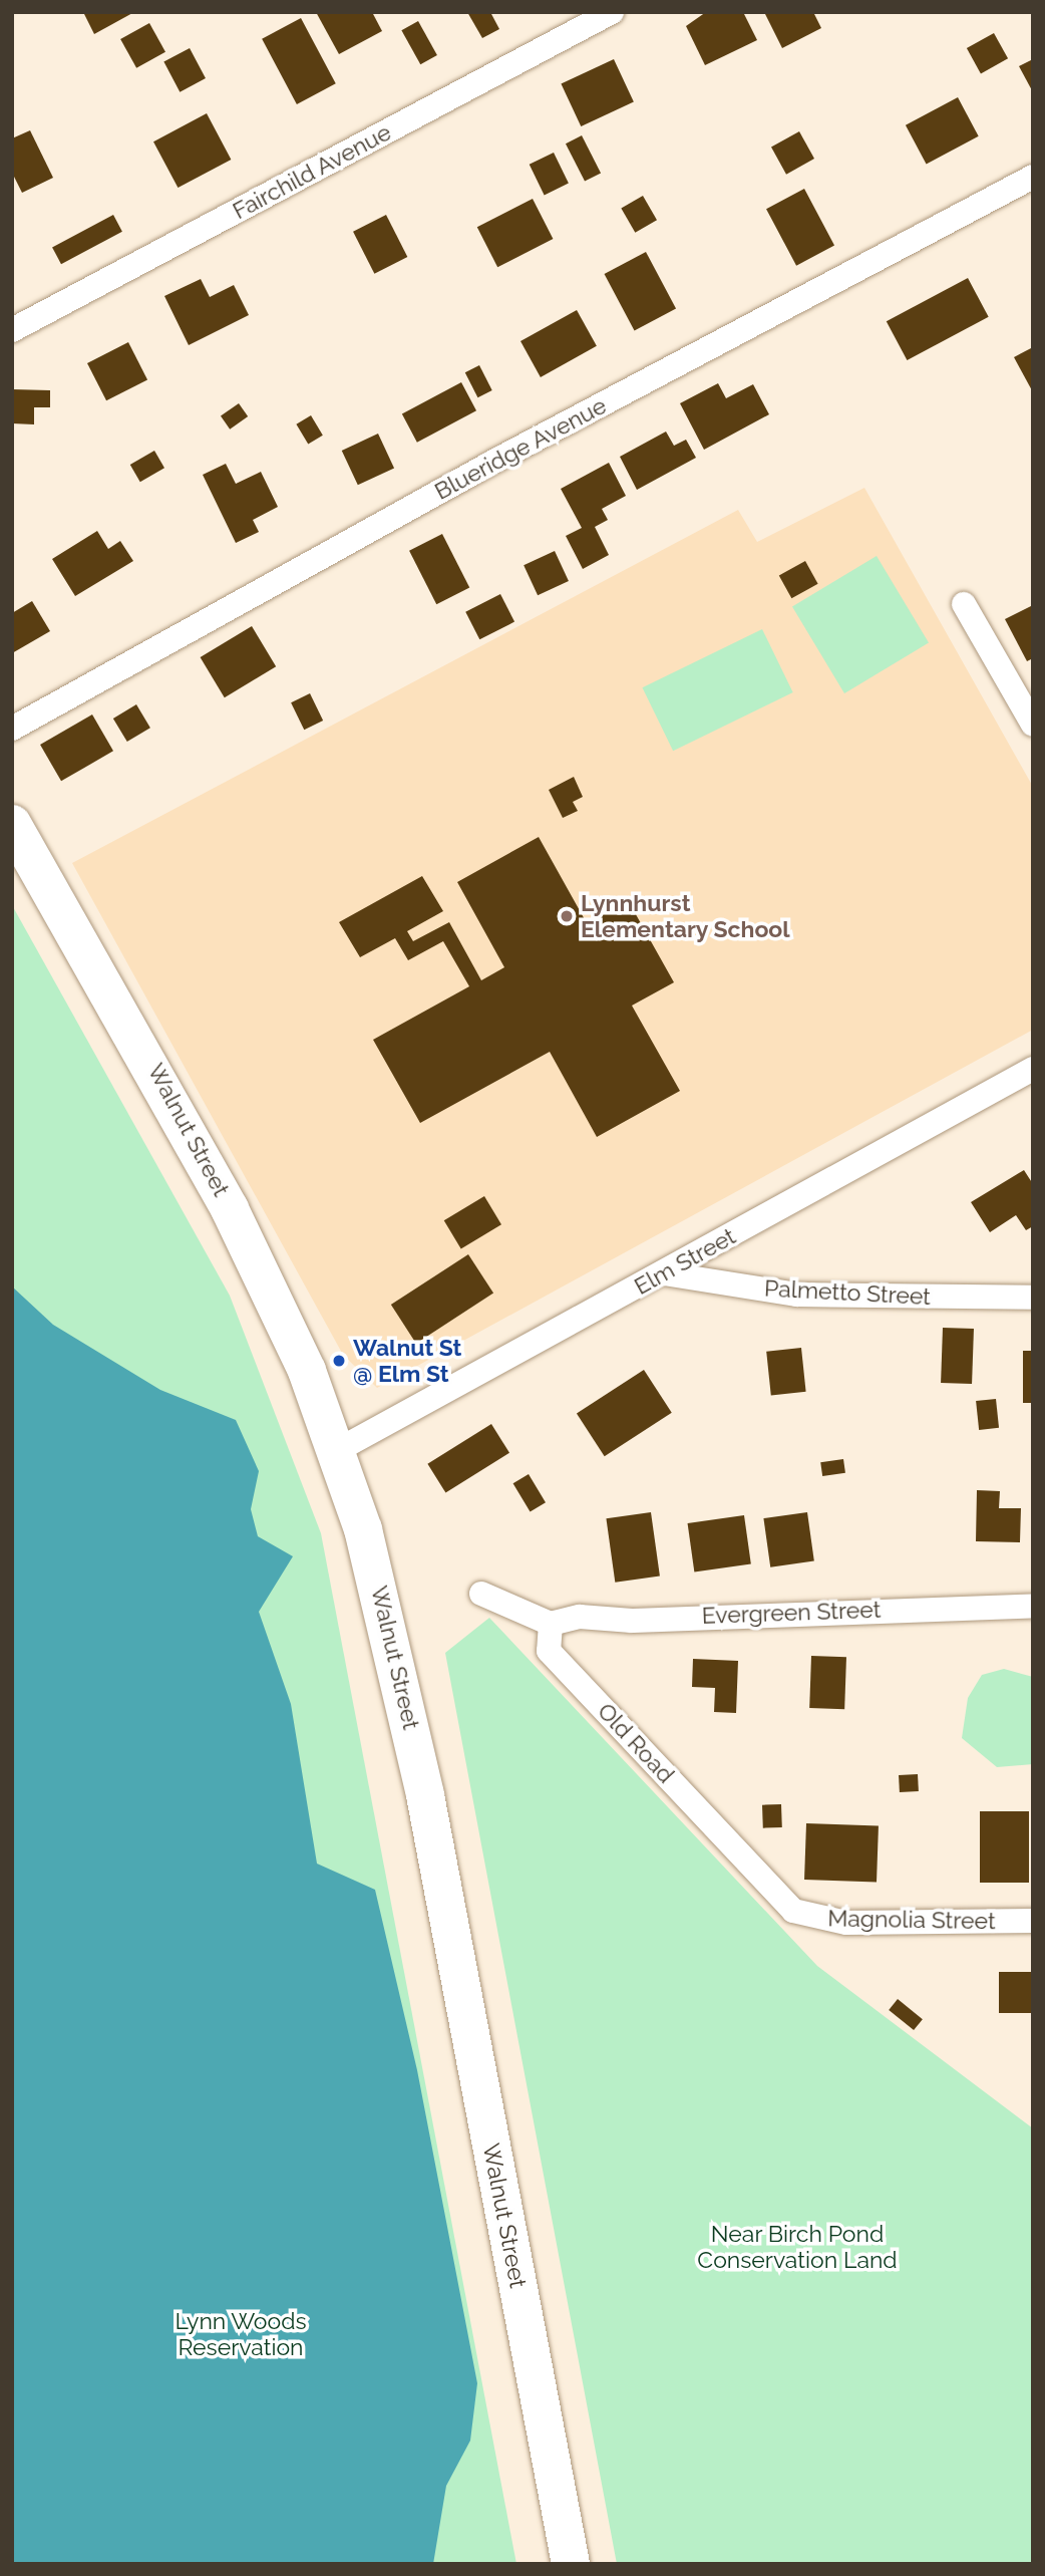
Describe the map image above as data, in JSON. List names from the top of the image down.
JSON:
{
  "streets": {
    "main road": ["Walnut Street"],
    "street": [
      "Fairchild Avenue",
      "Blueridge Avenue",
      "Elm Street",
      "Palmetto Street",
      "Evergreen Street",
      "Old Road",
      "Magnolia Street"
    ]
  },
  "crossings": [
    ["Walnut Street", "Elm Street"],
    ["Elm Street", "Palmetto Street"],
    ["Evergreen Street", "Old Road"],
    ["Old Road", "Magnolia Street"]
  ],
  "parks": ["Near Birch Pond Conservation Land", "Lynn Woods Reservation"],
  "places": ["Lynnhurst Elementary School", "Walnut St @ Elm St"]
}
